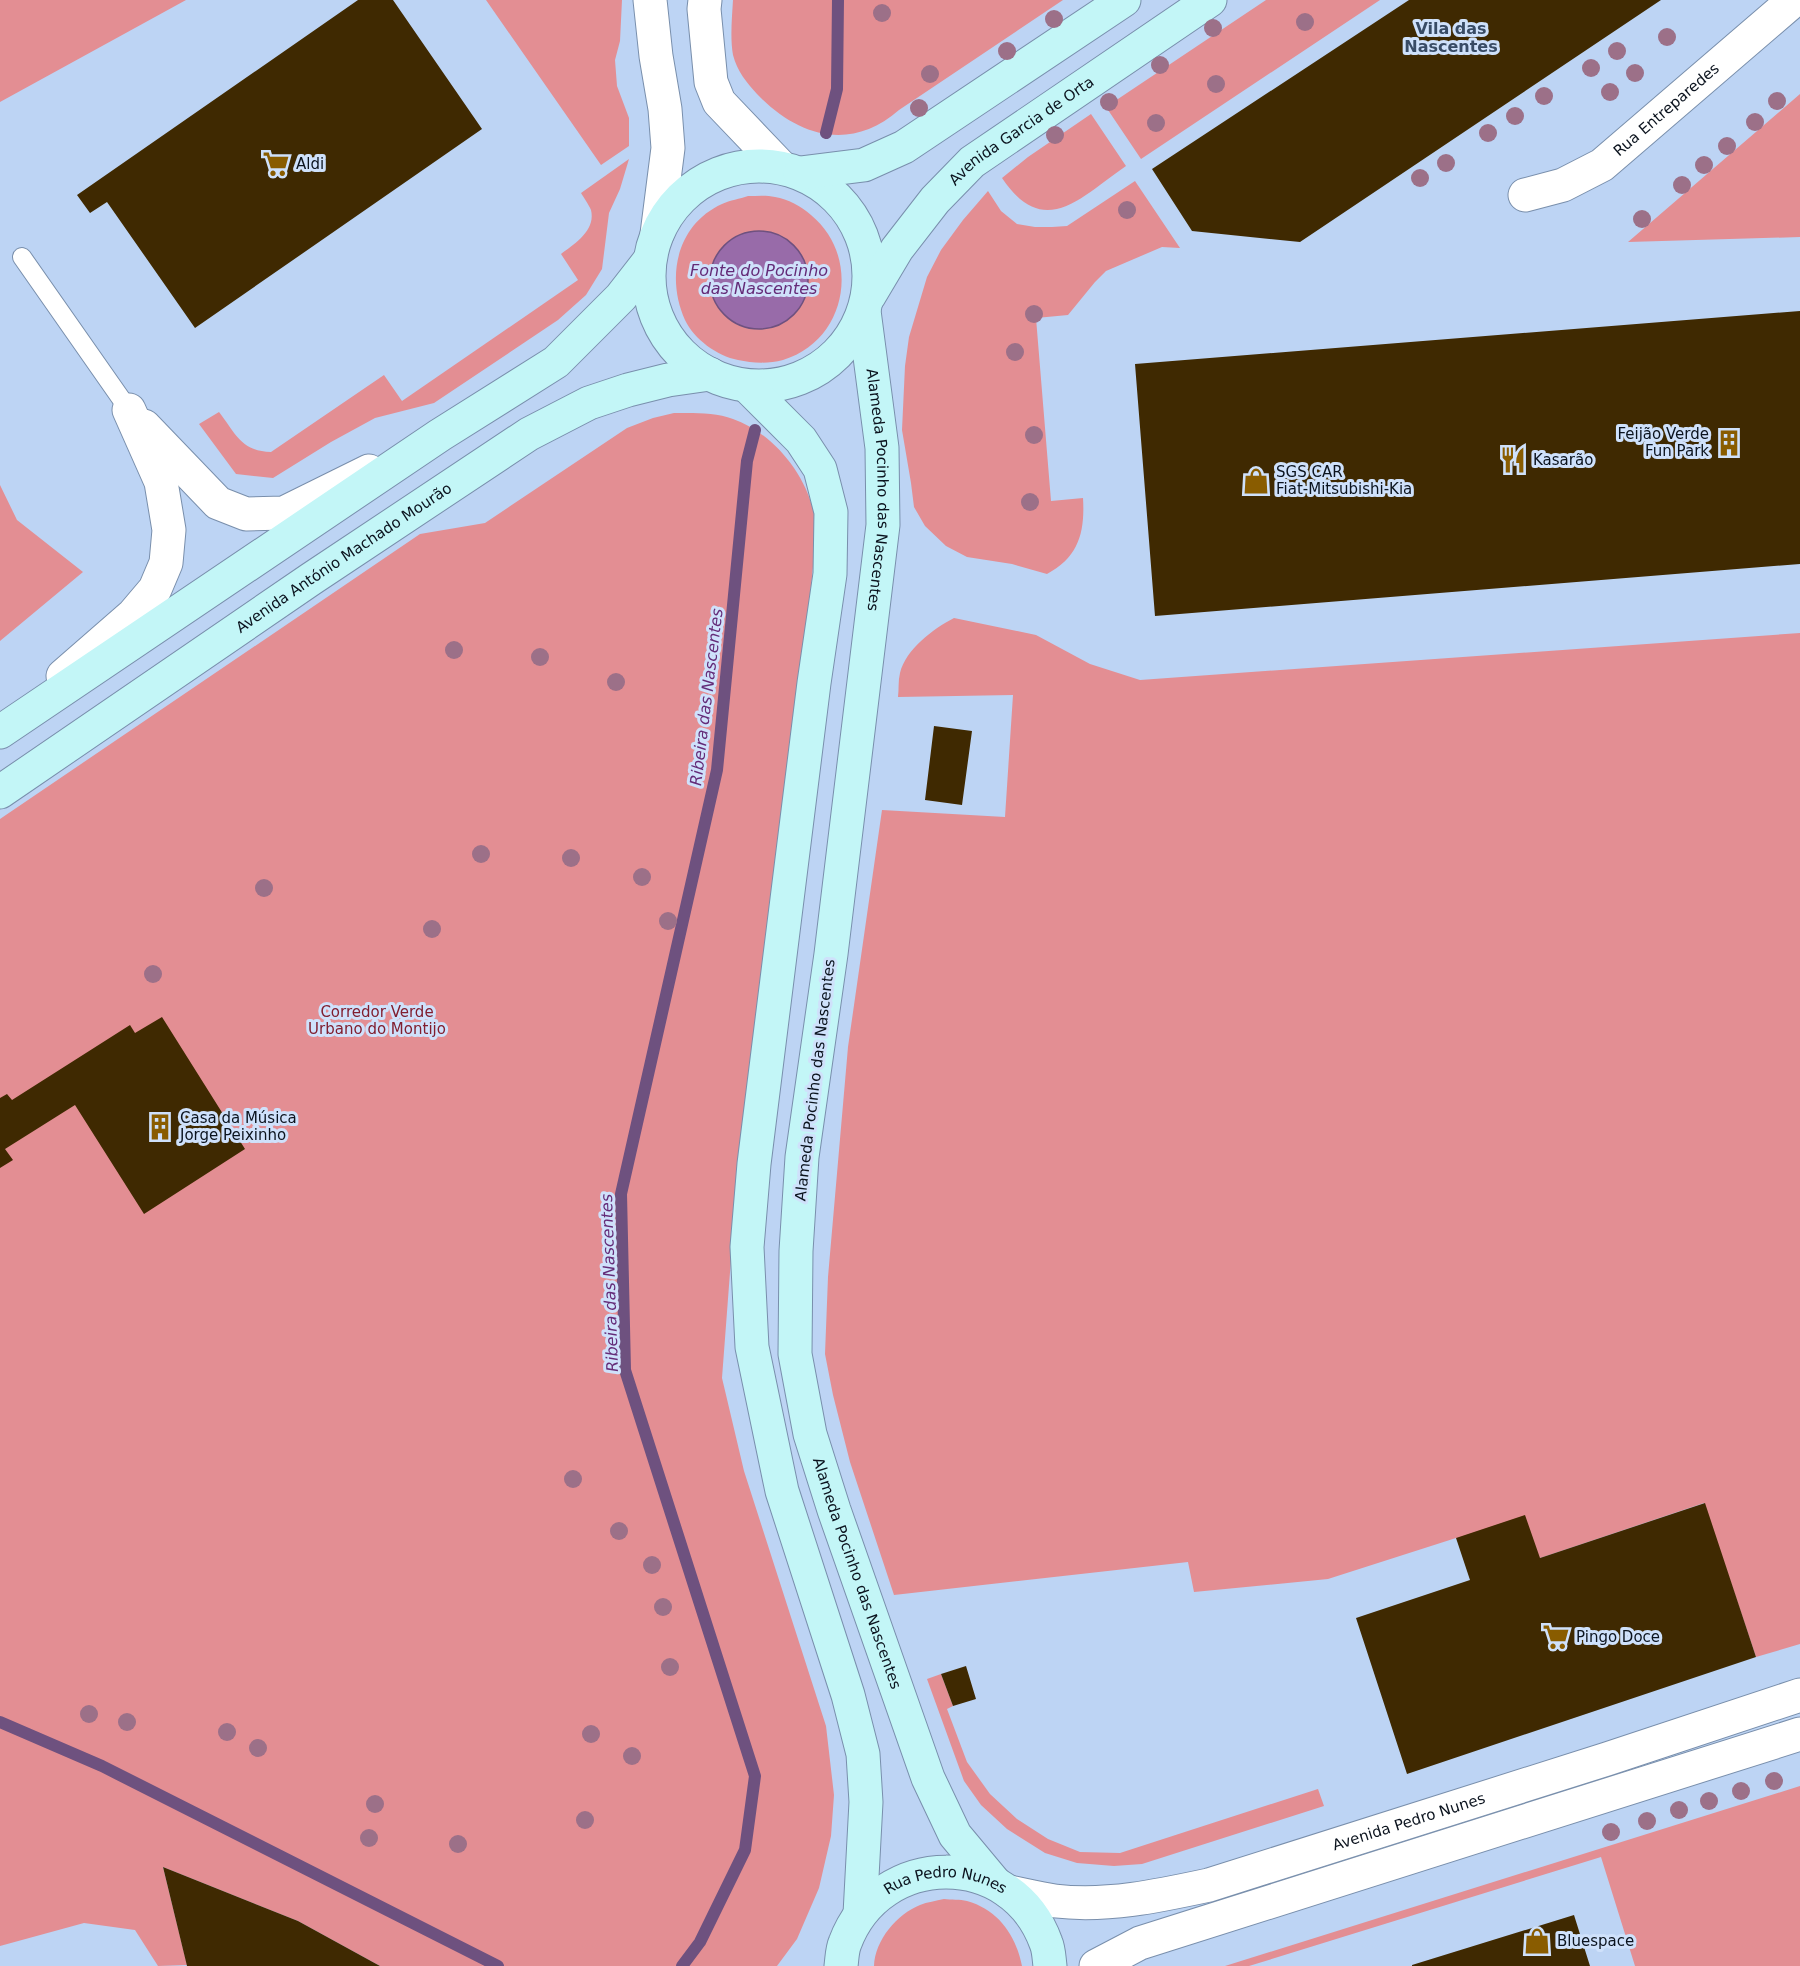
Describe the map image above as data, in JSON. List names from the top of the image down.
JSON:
{
  "streets": {
    "main road": [
      "Avenida Garcia de Orta",
      "Alameda Pocinho das Nascentes",
      "Avenida António Machado Mourão",
      "Rua Pedro Nunes"
    ],
    "street": ["Rua Entreparedes", "Avenida Pedro Nunes"]
  },
  "crossings": [
    ["Avenida Garcia de Orta", "Alameda Pocinho das Nascentes"],
    ["Alameda Pocinho das Nascentes", "Avenida Pedro Nunes"],
    ["Alameda Pocinho das Nascentes", "Rua Pedro Nunes"],
    ["Avenida Pedro Nunes", "Rua Pedro Nunes"]
  ],
  "districts": ["Vila das Nascentes"],
  "water": ["Fonte do Pocinho das Nascentes", "Ribeira das Nascentes"],
  "parks": ["Corredor Verde Urbano do Montijo"],
  "places": {
    "supermarket": ["Aldi", "Pingo Doce"],
    "building": ["Feijão Verde Fun Park", "Casa da Música Jorge Peixinho"],
    "restaurant": ["Kasarão"],
    "shop": ["SGS CAR Fiat-Mitsubishi-Kia", "Bluespace"]
  }
}
